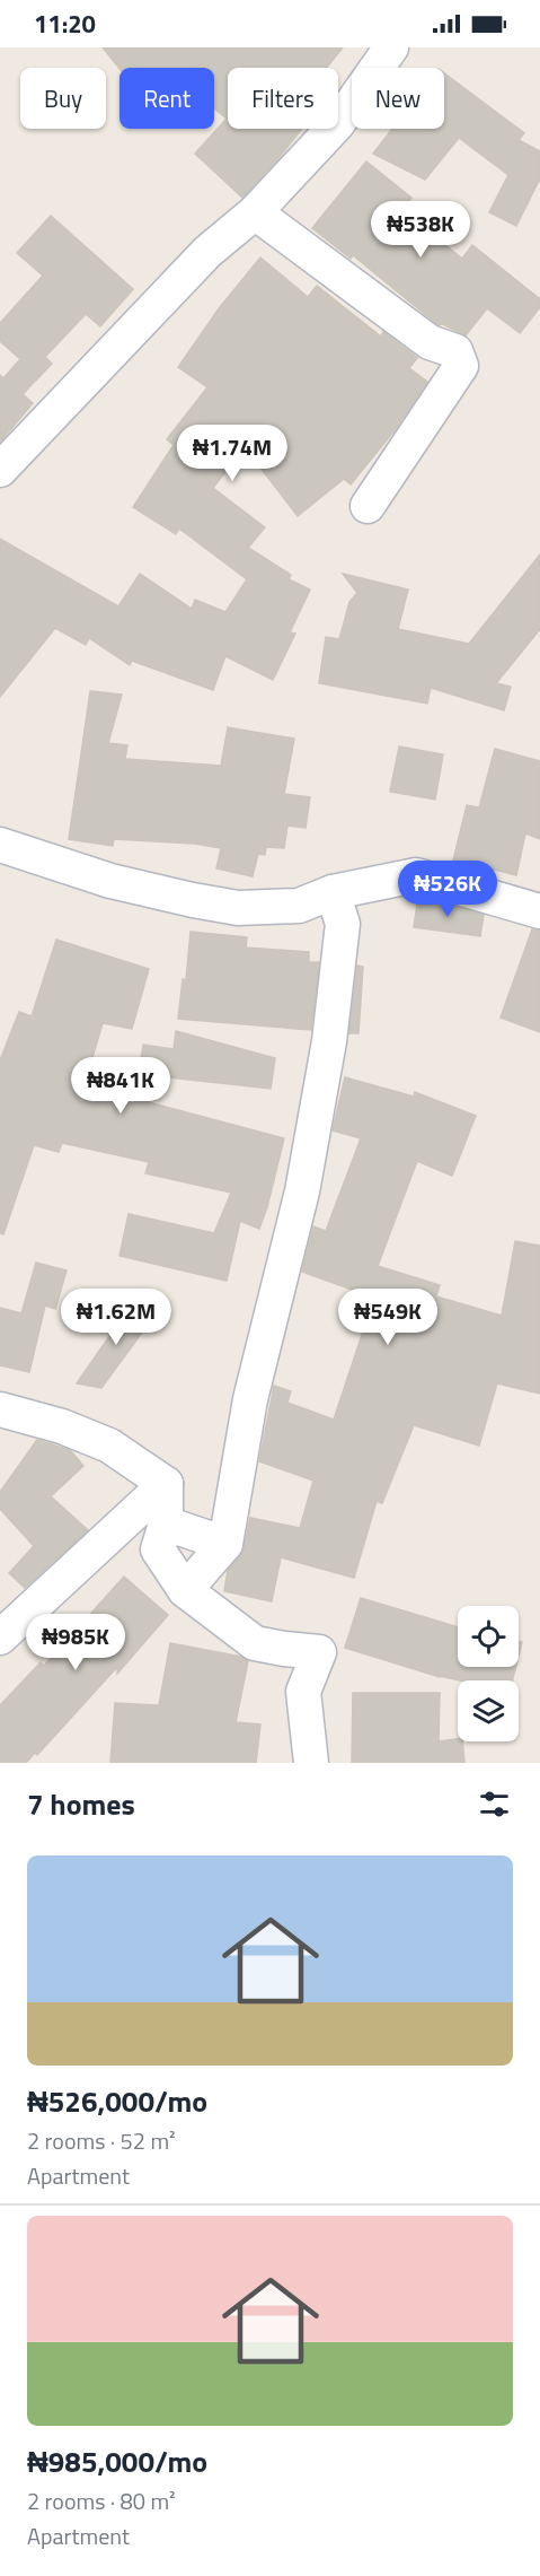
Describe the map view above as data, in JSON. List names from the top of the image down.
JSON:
{
  "page": {
    "status": "11:20",
    "chip": [
      "Buy",
      "Rent",
      "Filters",
      "New"
    ],
    "price": [
      "₦538K",
      "₦1.74M",
      "₦526K",
      "₦841K",
      "₦1.62M",
      "₦549K",
      "₦985K"
    ],
    "heading": "7 homes",
    "list": [
      {
        "name": "₦526,000/mo",
        "note": "2 rooms · 52 m² · Apartment"
      },
      {
        "name": "₦985,000/mo",
        "note": "2 rooms · 80 m² · Apartment"
      }
    ]
  }
}
